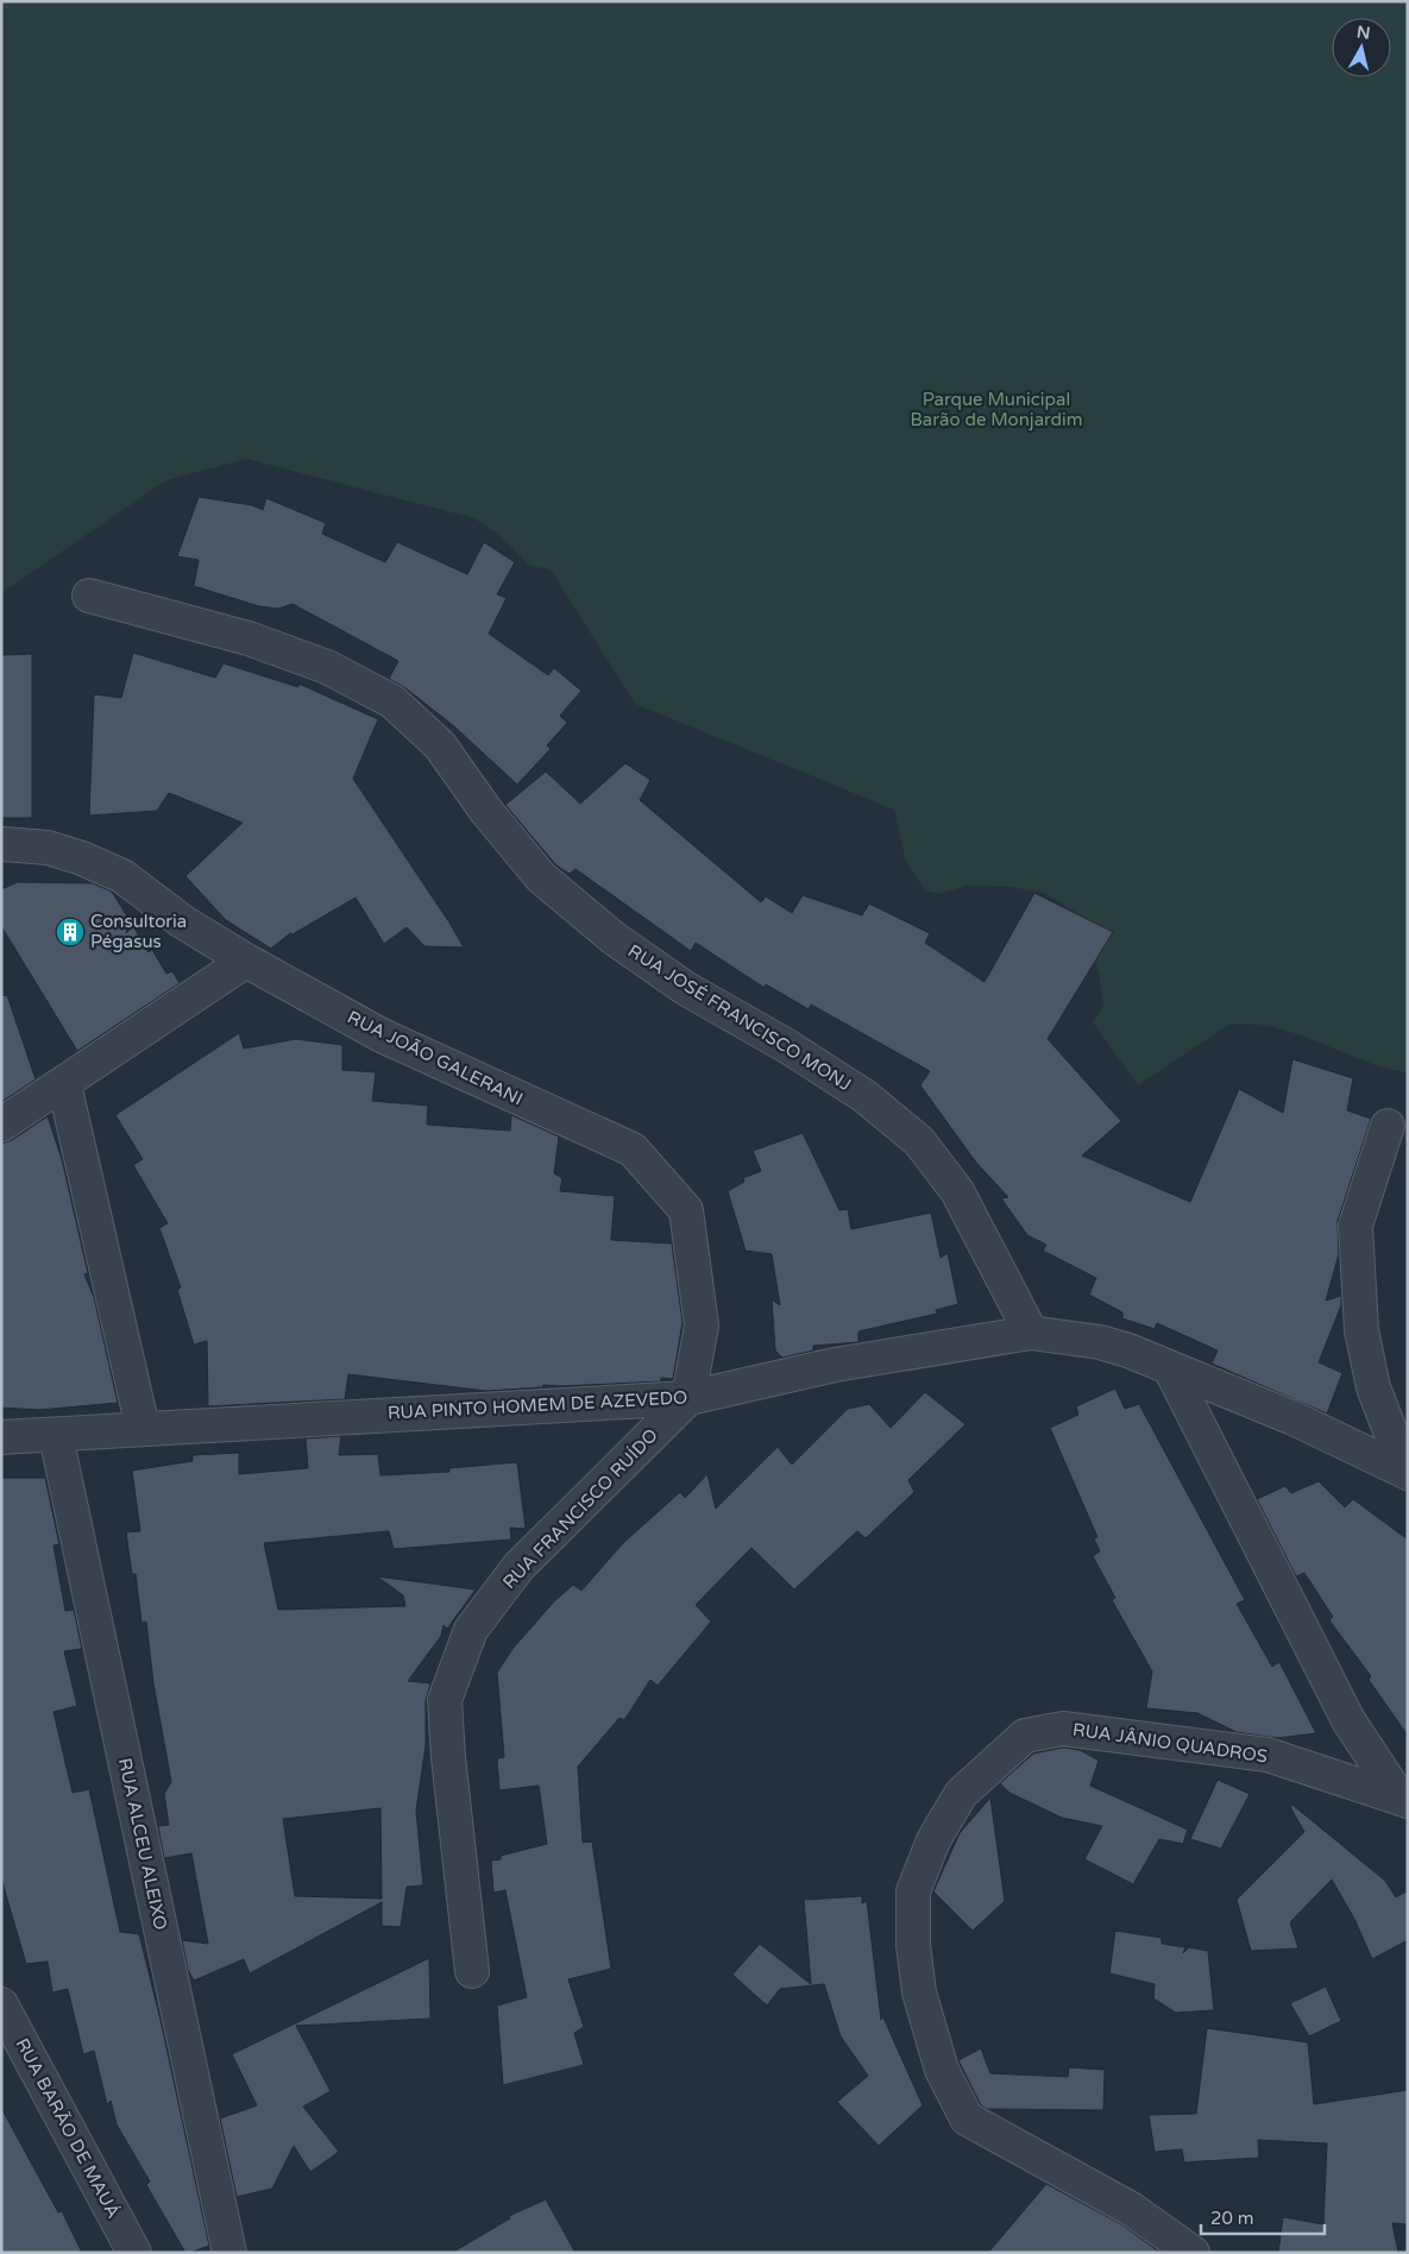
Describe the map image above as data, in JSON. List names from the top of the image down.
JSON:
{
  "streets": {
    "street": [
      "RUA JOSÉ FRANCISCO MONJ",
      "RUA JOÃO GALERANI",
      "RUA PINTO HOMEM DE AZEVEDO",
      "RUA FRANCISCO RUÍDO",
      "RUA JÂNIO QUADROS",
      "RUA ALCEU ALEIXO",
      "RUA BARÃO DE MAUÁ"
    ]
  },
  "crossings": [
    ["RUA JOSÉ FRANCISCO MONJ", "RUA PINTO HOMEM DE AZEVEDO"],
    ["RUA JOÃO GALERANI", "RUA PINTO HOMEM DE AZEVEDO"],
    ["RUA JOÃO GALERANI", "RUA FRANCISCO RUÍDO"],
    ["RUA PINTO HOMEM DE AZEVEDO", "RUA FRANCISCO RUÍDO"],
    ["RUA PINTO HOMEM DE AZEVEDO", "RUA ALCEU ALEIXO"]
  ],
  "parks": ["Parque Municipal Barão de Monjardim"],
  "places": {
    "building": ["Consultoria Pégasus"]
  },
  "scale_bar": "20 m",
  "north": "top"
}
